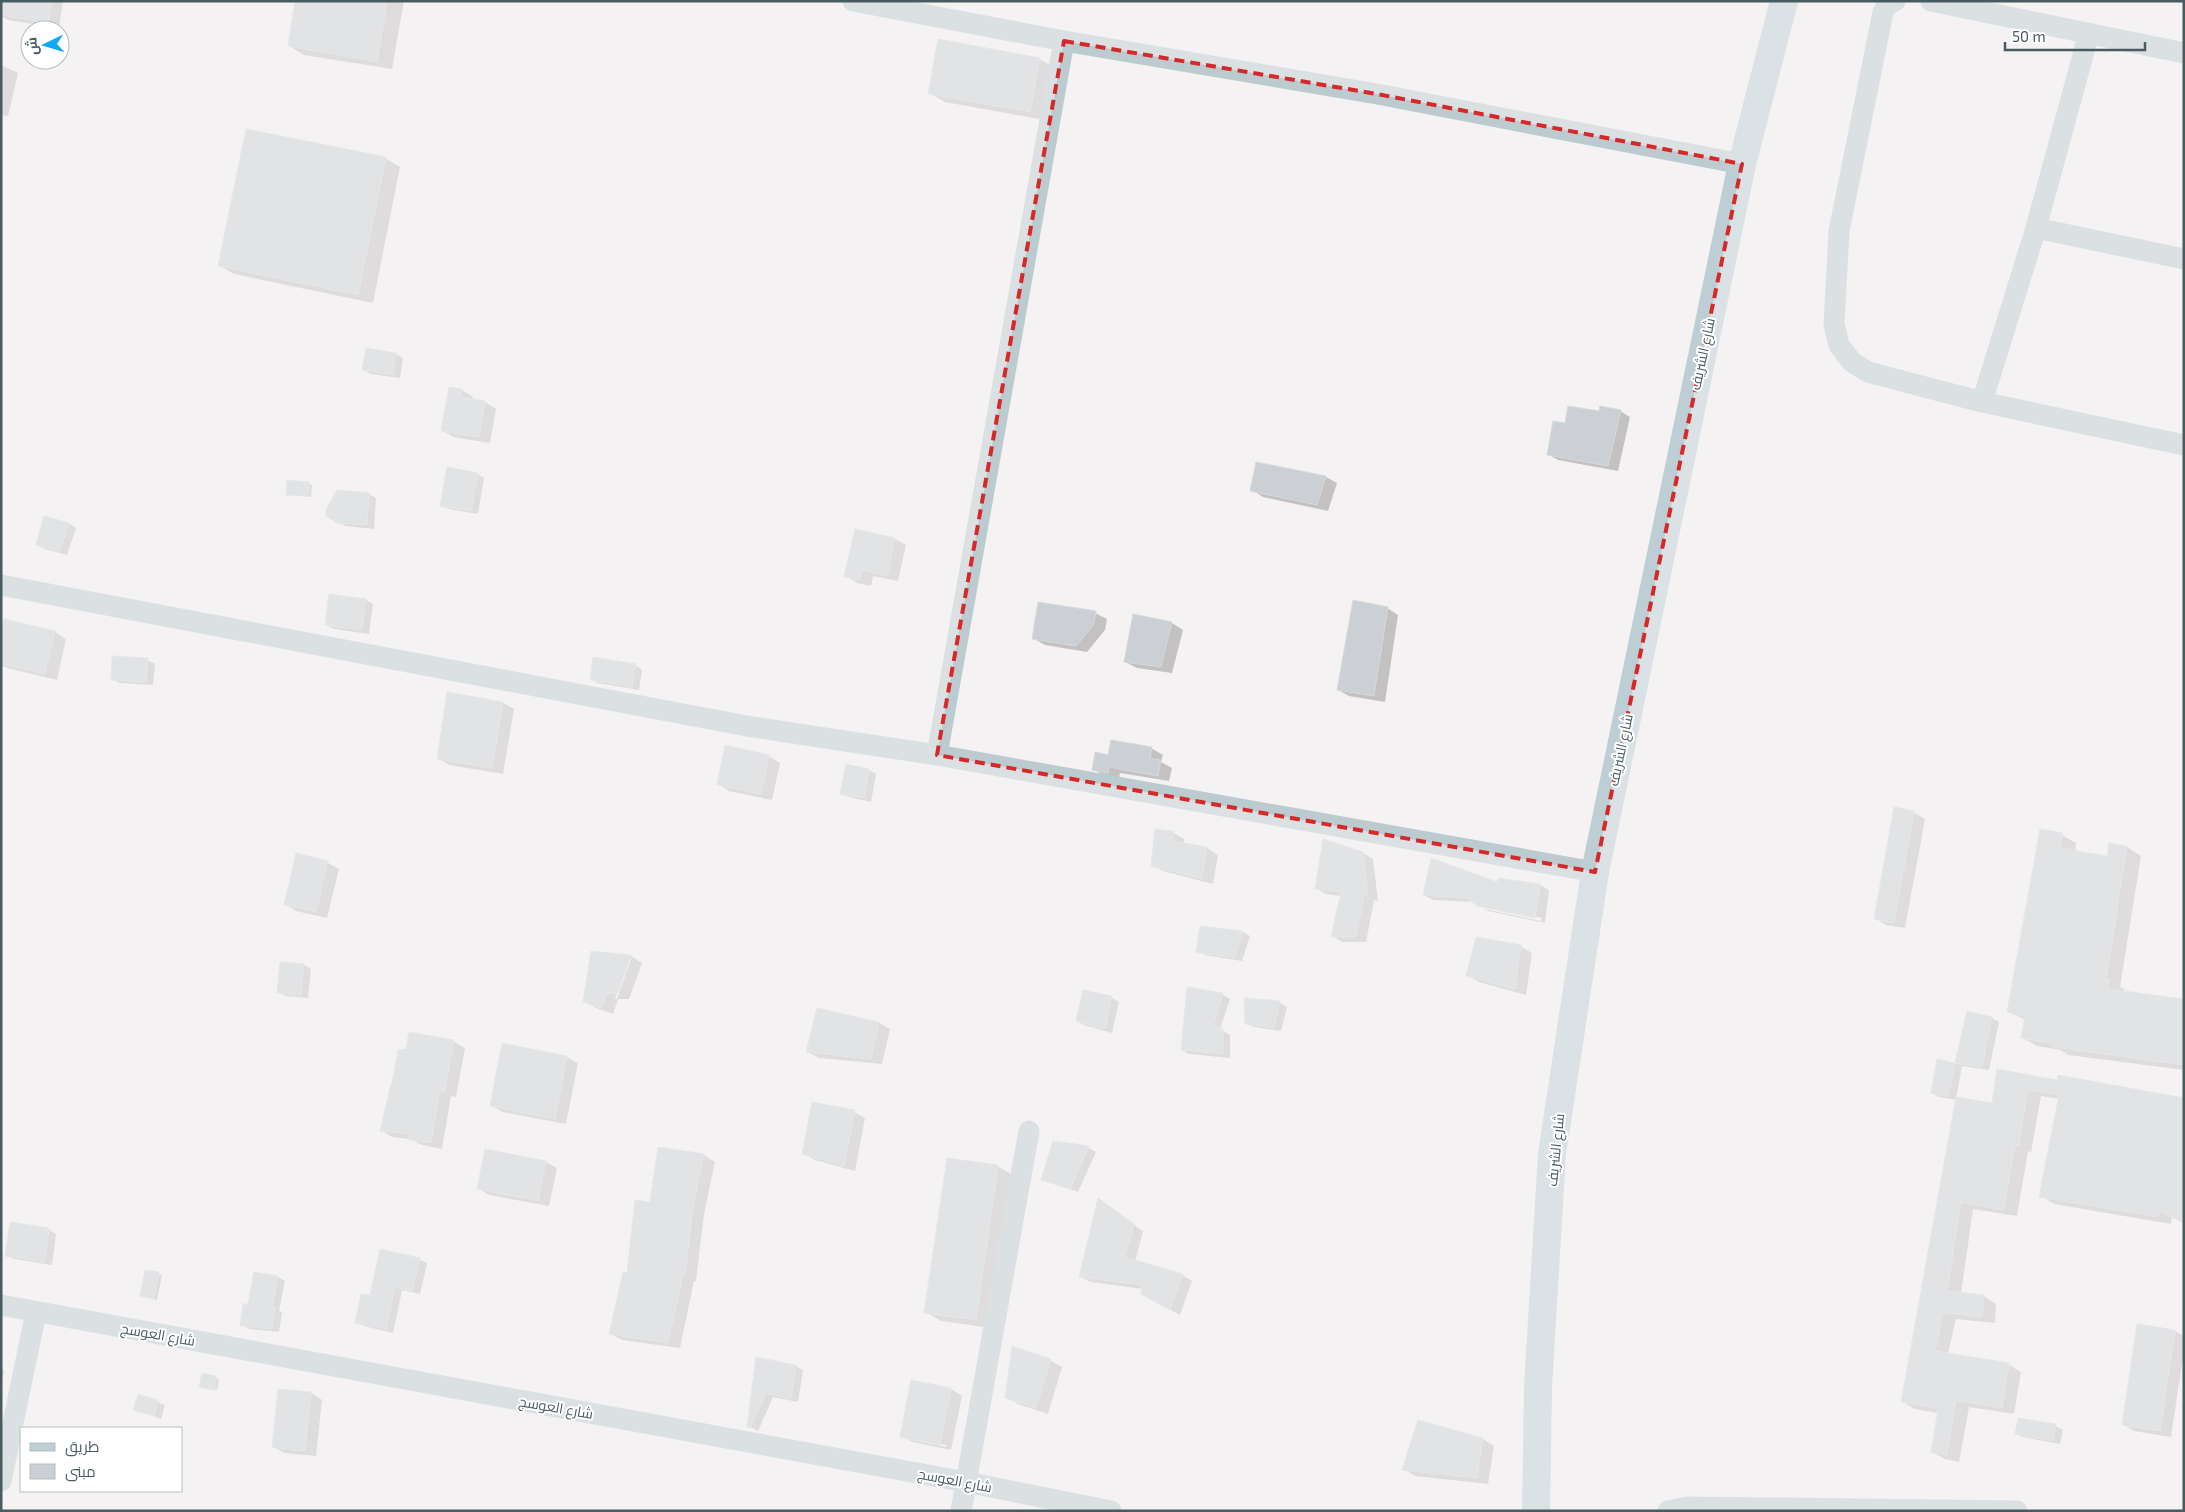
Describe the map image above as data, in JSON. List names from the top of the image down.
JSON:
{
  "streets": {
    "main road": ["شارع الشريف"],
    "street": ["شارع العوسج"]
  },
  "legend": ["طريق", "مبنى"],
  "scale_bar": "50 m",
  "north": "left"
}
